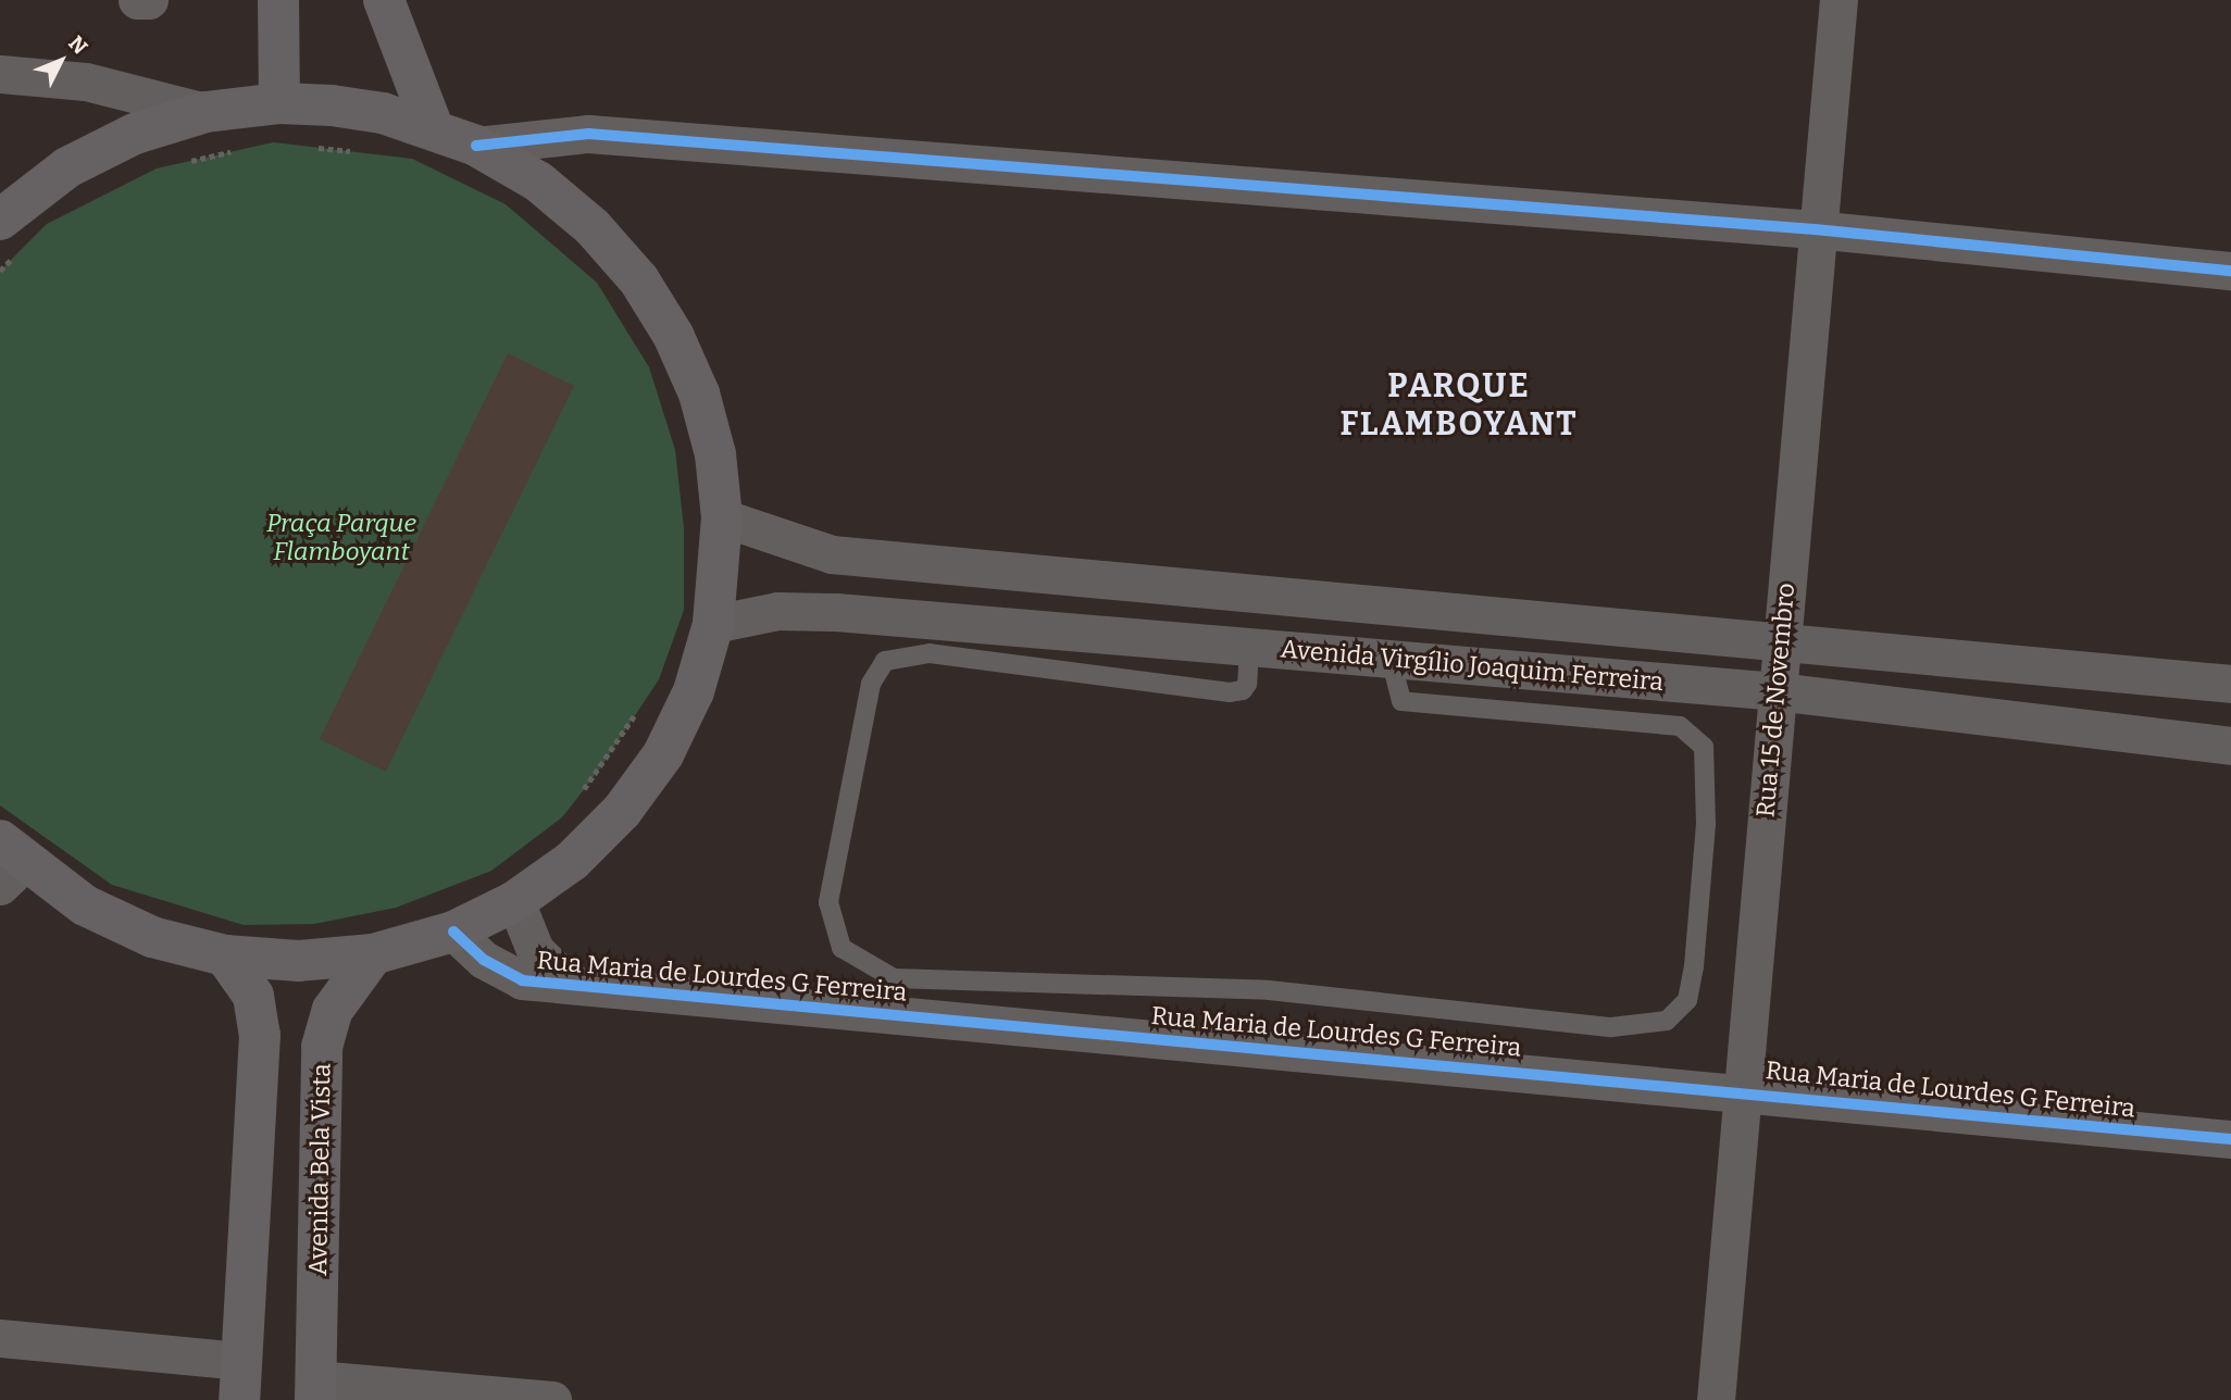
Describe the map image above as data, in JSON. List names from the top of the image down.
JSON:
{
  "streets": {
    "main road": ["Avenida Bela Vista"],
    "street": ["Avenida Virgílio Joaquim Ferreira", "Rua 15 de Novembro", "Rua Maria de Lourdes G Ferreira"]
  },
  "crossings": [
    ["Avenida Virgílio Joaquim Ferreira", "Rua 15 de Novembro"],
    ["Rua 15 de Novembro", "Rua Maria de Lourdes G Ferreira"]
  ],
  "districts": ["PARQUE FLAMBOYANT"],
  "parks": ["Praça Parque Flamboyant"],
  "north": "top right"
}
